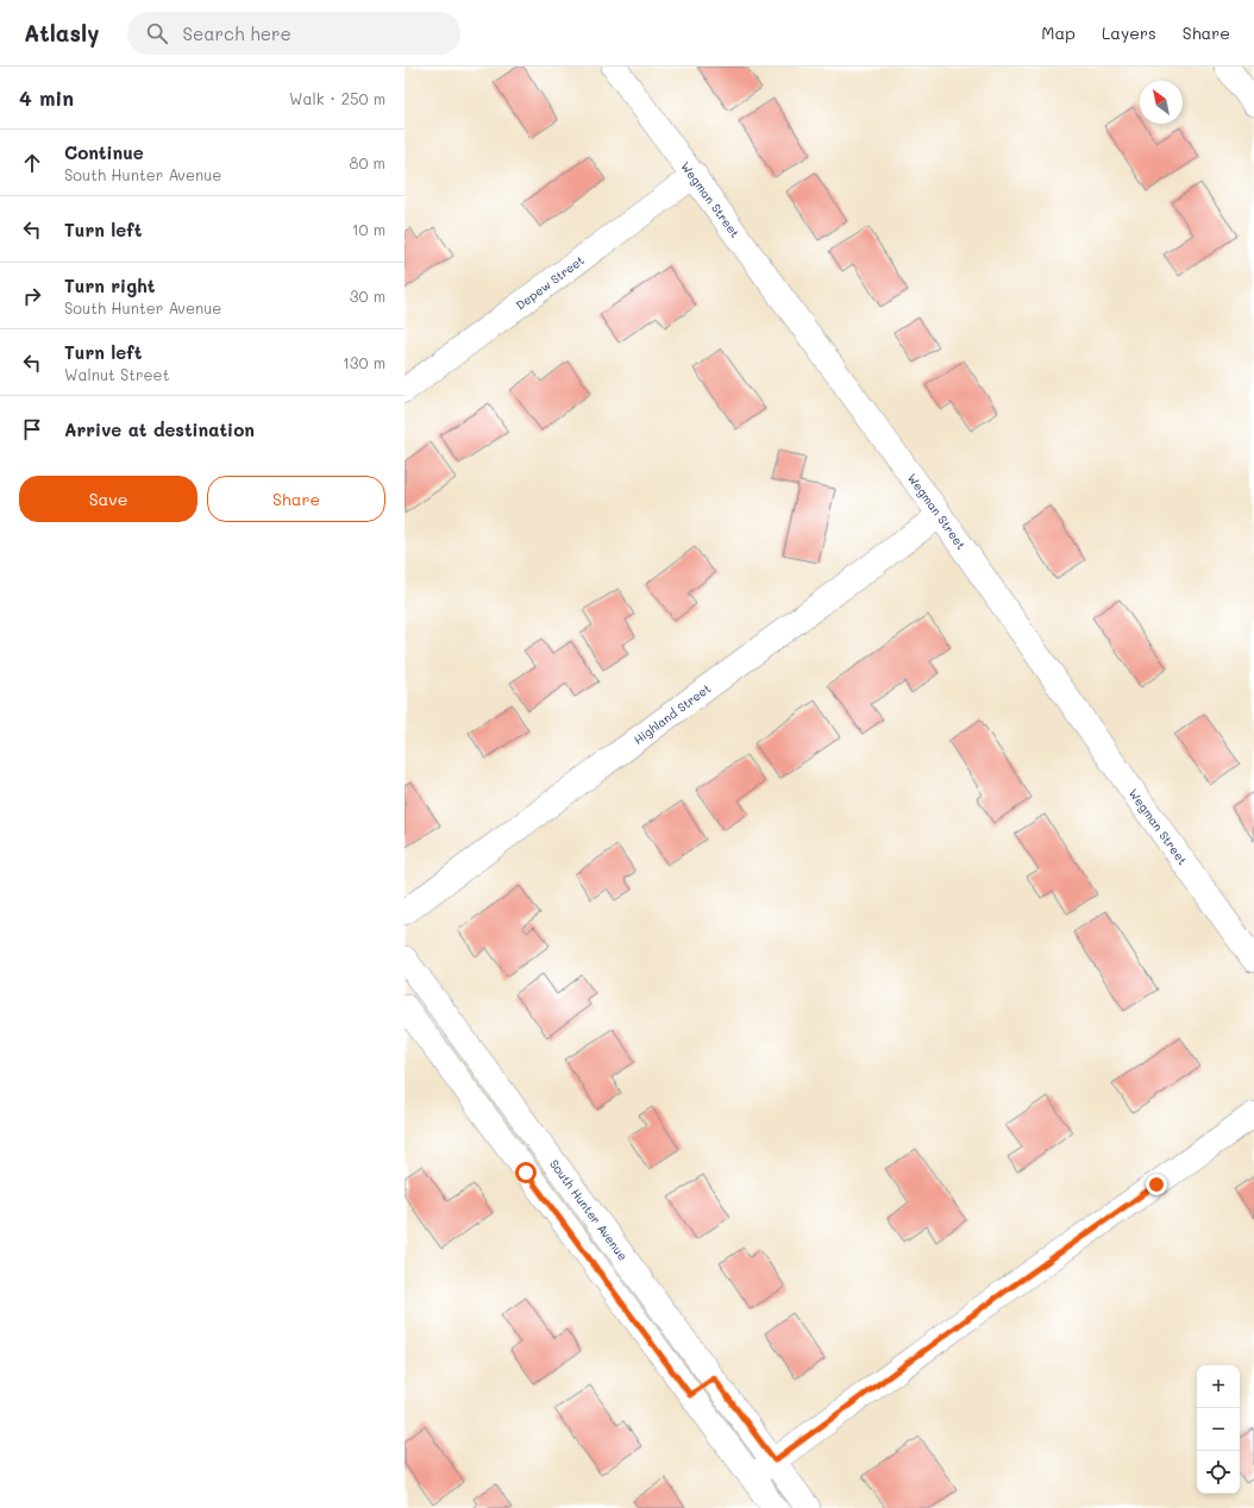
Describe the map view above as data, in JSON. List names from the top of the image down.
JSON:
{
  "streets": {
    "street": [
      "Wegman Street",
      "Depew Street",
      "Highland Street",
      "South Hunter Avenue"
    ]
  },
  "crossings": [
    ["Wegman Street", "Depew Street"],
    ["Wegman Street", "Highland Street"]
  ],
  "north": "top left",
  "page": {
    "header": "Atlasly",
    "search": "Search here",
    "nav": ["Map", "Layers", "Share"],
    "heading": ["4 min", "Walk · 250 m"],
    "list": [
      ["Continue", "South Hunter Avenue", "80 m"],
      ["Turn left", "10 m"],
      ["Turn right", "South Hunter Avenue", "30 m"],
      ["Turn left", "Walnut Street", "130 m"],
      "Arrive at destination"
    ],
    "buttons": ["Save", "Share"],
    "map_buttons": ["+", "−"]
  }
}
